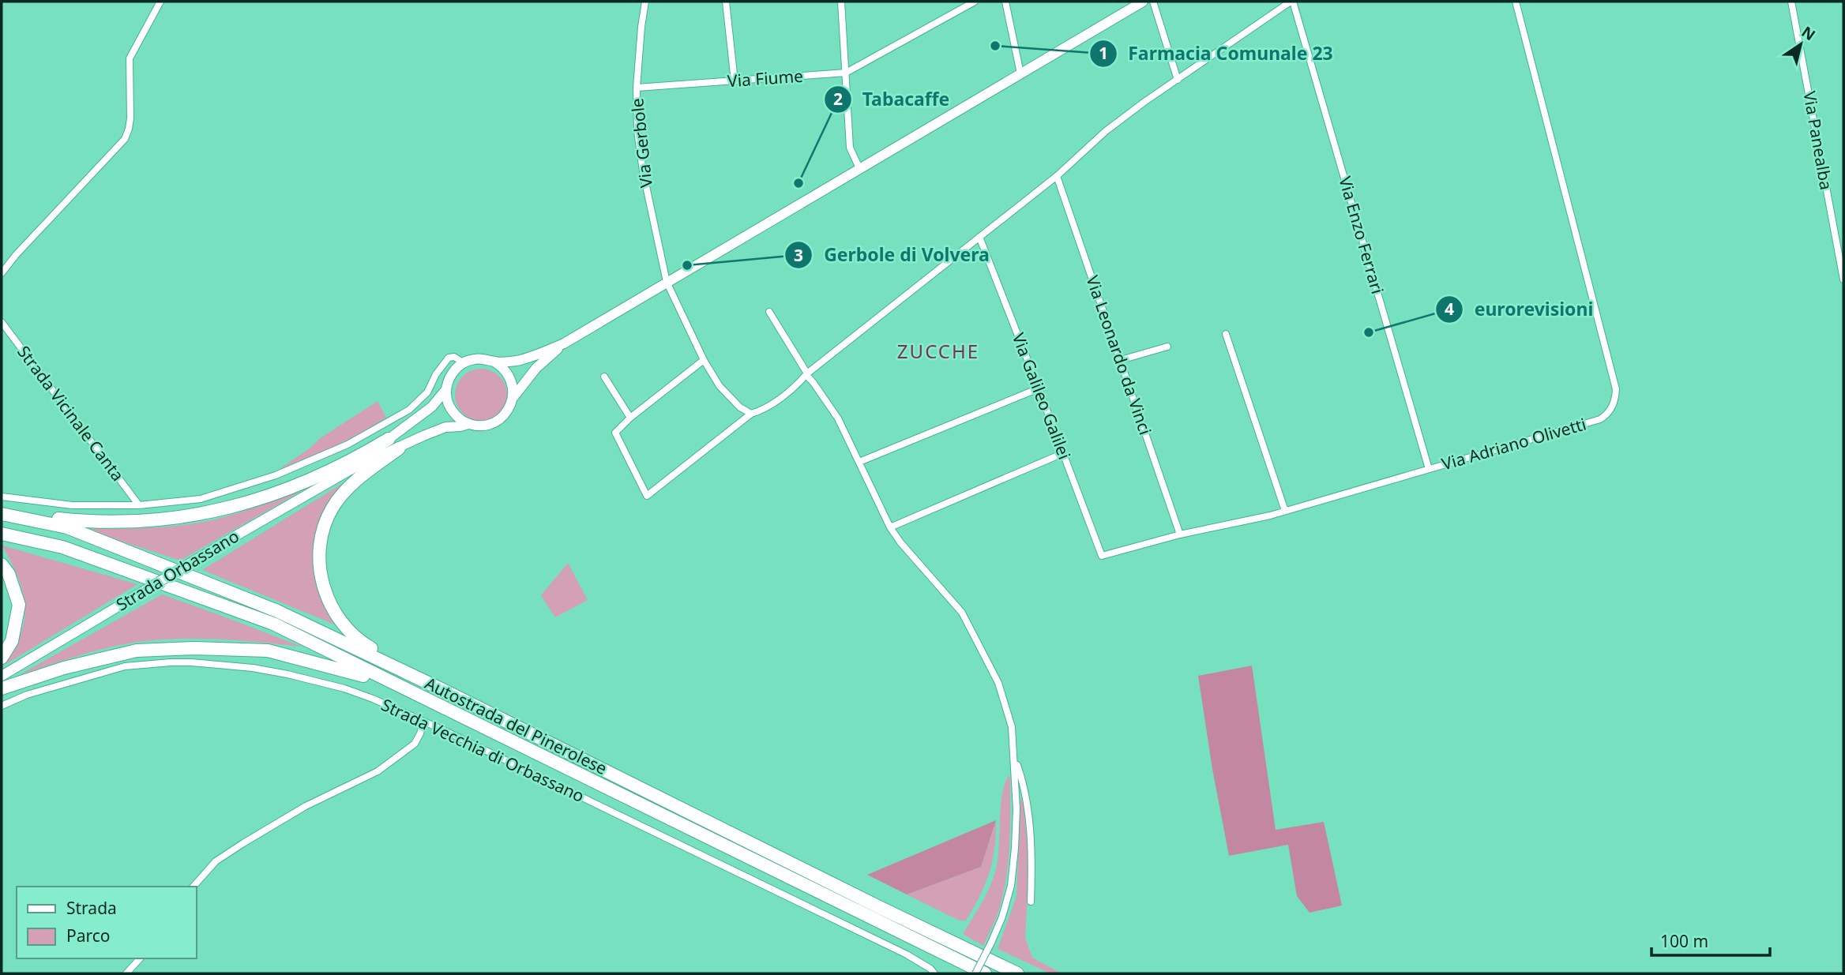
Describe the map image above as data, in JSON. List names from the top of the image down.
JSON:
{
  "streets": {
    "highway": ["Autostrada del Pinerolese"],
    "main road": ["Strada Orbassano"],
    "street": [
      "Via Fiume",
      "Via Panealba",
      "Via Gerbole",
      "Via Enzo Ferrari",
      "Via Leonardo da Vinci",
      "Via Galileo Galilei",
      "Strada Vicinale Canta",
      "Via Adriano Olivetti",
      "Strada Vecchia di Orbassano"
    ]
  },
  "crossings": [
    ["Via Fiume", "Via Gerbole"],
    ["Via Gerbole", "Strada Orbassano"],
    ["Via Enzo Ferrari", "Via Adriano Olivetti"],
    ["Via Leonardo da Vinci", "Via Adriano Olivetti"],
    ["Via Galileo Galilei", "Via Adriano Olivetti"]
  ],
  "districts": ["ZUCCHE"],
  "places": [
    "Farmacia Comunale 23",
    "Tabacaffe",
    "Gerbole di Volvera",
    "eurorevisioni"
  ],
  "legend": ["Strada", "Parco"],
  "scale_bar": "100 m",
  "north": "top right"
}
